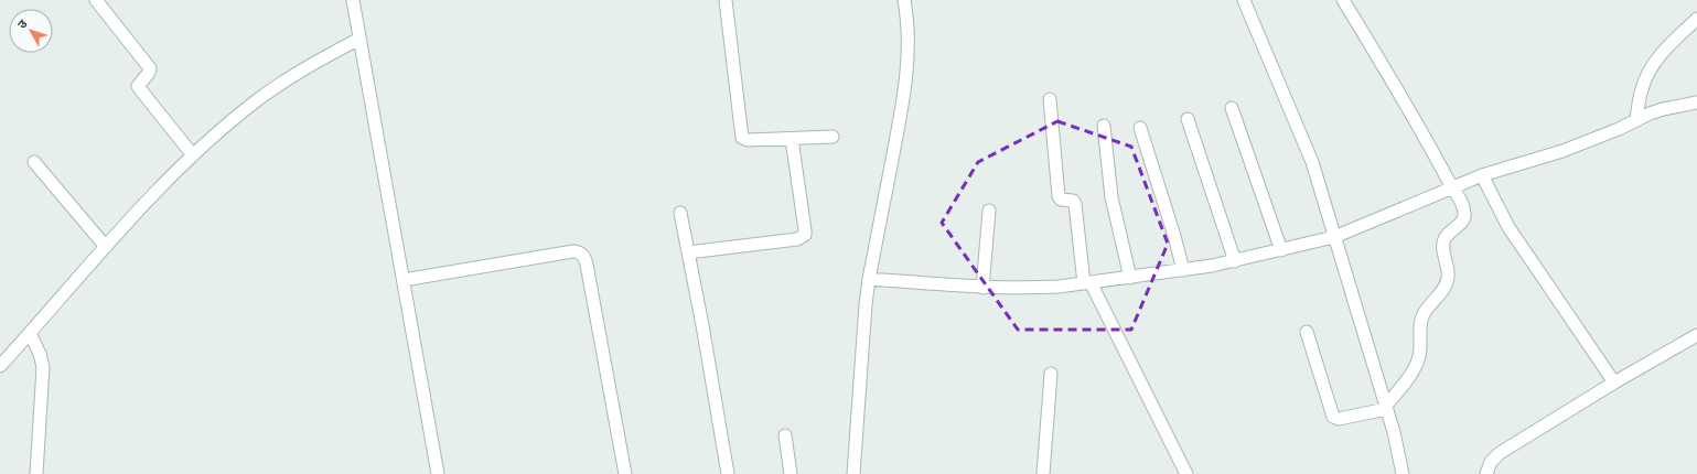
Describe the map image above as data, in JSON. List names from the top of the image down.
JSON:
{
  "north": "top left"
}
